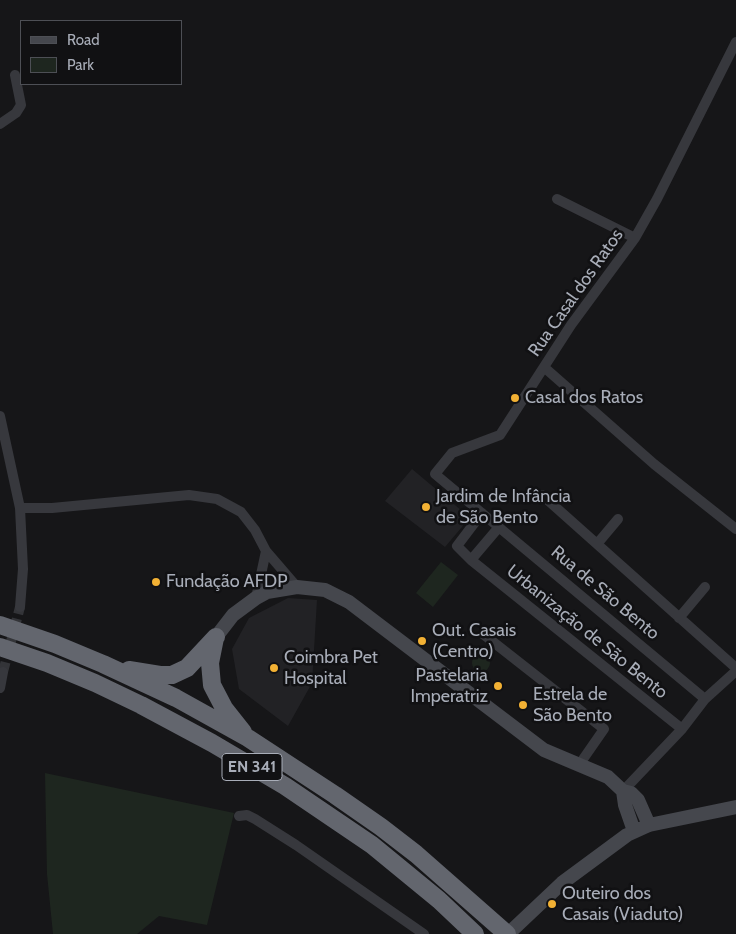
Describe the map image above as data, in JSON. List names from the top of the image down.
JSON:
{
  "streets": {
    "highway": ["EN 341"],
    "street": ["Rua Casal dos Ratos", "Rua de São Bento", "Urbanização de São Bento"]
  },
  "crossings": [
    ["Rua Casal dos Ratos", "Rua de São Bento"],
    ["Rua Casal dos Ratos", "Urbanização de São Bento"],
    ["Rua de São Bento", "Urbanização de São Bento"]
  ],
  "places": [
    "Casal dos Ratos",
    "Jardim de Infância de São Bento",
    "Fundação AFDP",
    "Out. Casais (Centro)",
    "Coimbra Pet Hospital",
    "Pastelaria Imperatriz",
    "Estrela de São Bento",
    "Outeiro dos Casais (Viaduto)"
  ],
  "legend": ["Road", "Park"]
}
